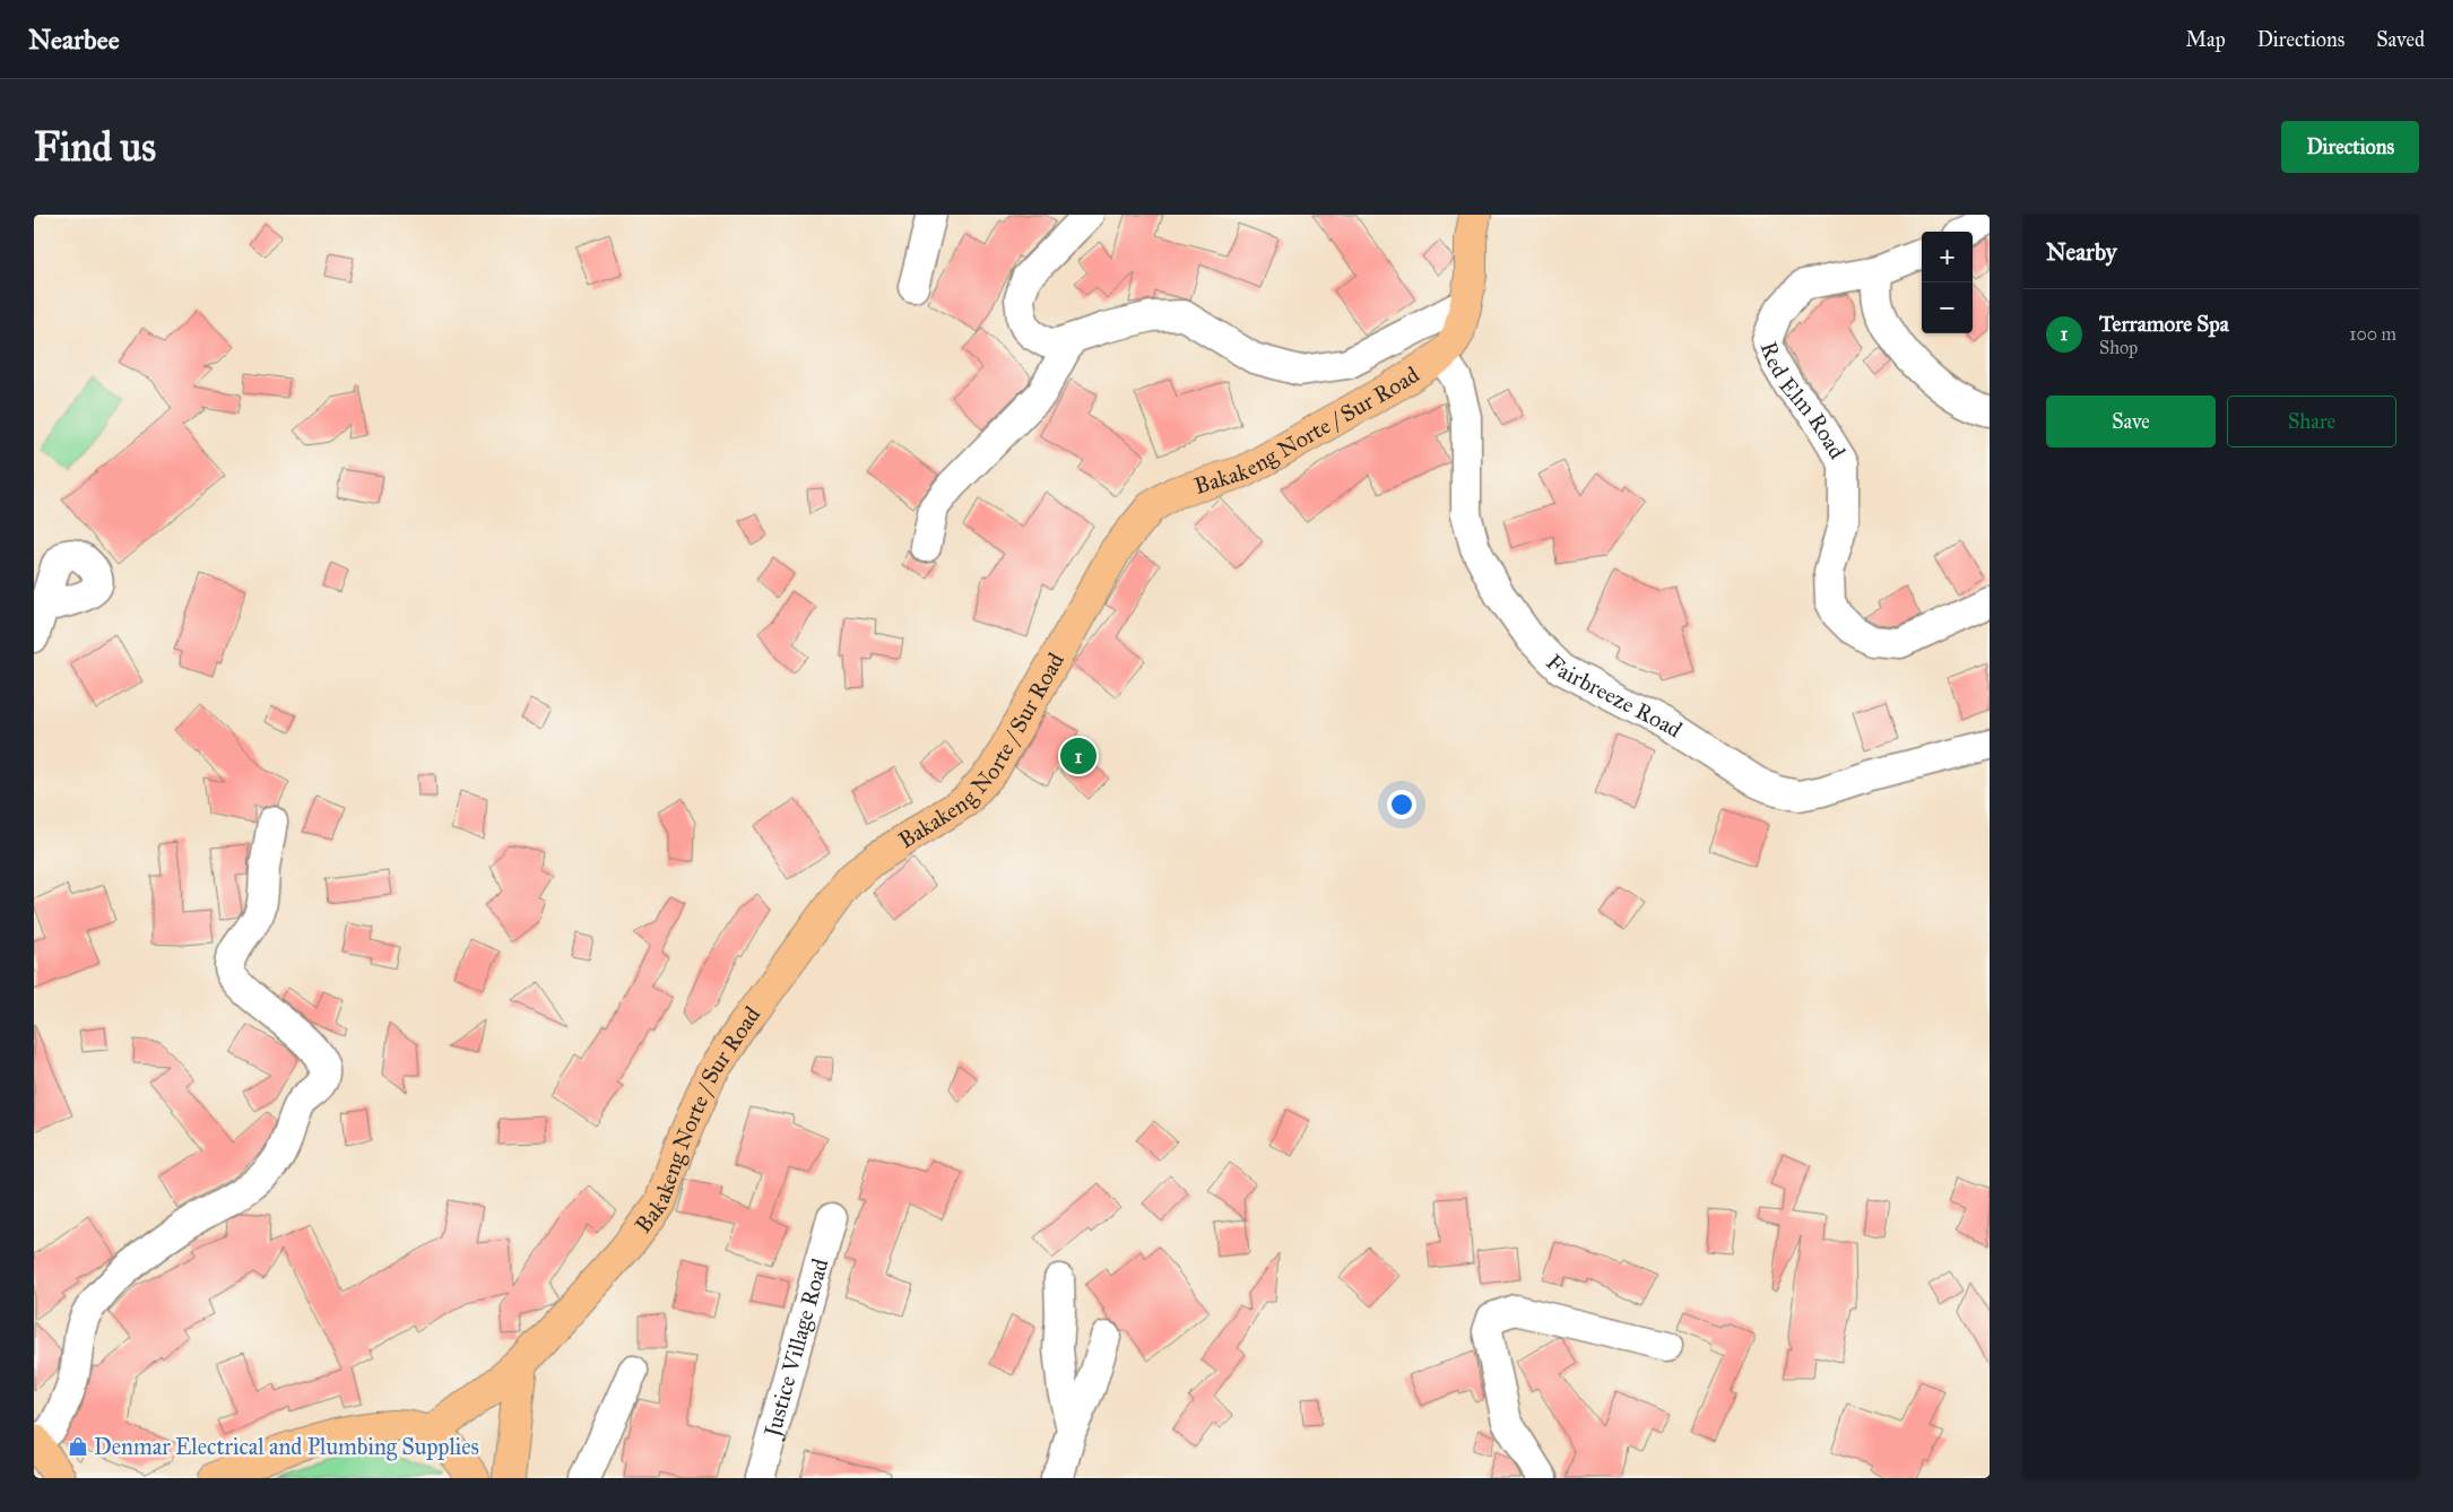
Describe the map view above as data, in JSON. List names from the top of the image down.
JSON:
{
  "streets": {
    "main road": ["Bakakeng Norte / Sur Road"],
    "street": ["Red Elm Road", "Fairbreeze Road", "Justice Village Road"]
  },
  "crossings": [
    ["Bakakeng Norte / Sur Road", "Fairbreeze Road"]
  ],
  "places": {
    "shop": ["Denmar Electrical and Plumbing Supplies"]
  },
  "page": {
    "header": "Nearbee",
    "nav": ["Map", "Directions", "Saved"],
    "buttons": [
      "Directions",
      ["Save", "Share"]
    ],
    "title": "Find us",
    "heading": "Nearby",
    "map_buttons": ["+", "−"],
    "list": [
      {
        "mark": "1",
        "name": "Terramore Spa",
        "note": "Shop",
        "value": "100 m"
      }
    ],
    "pins": "1"
  }
}
